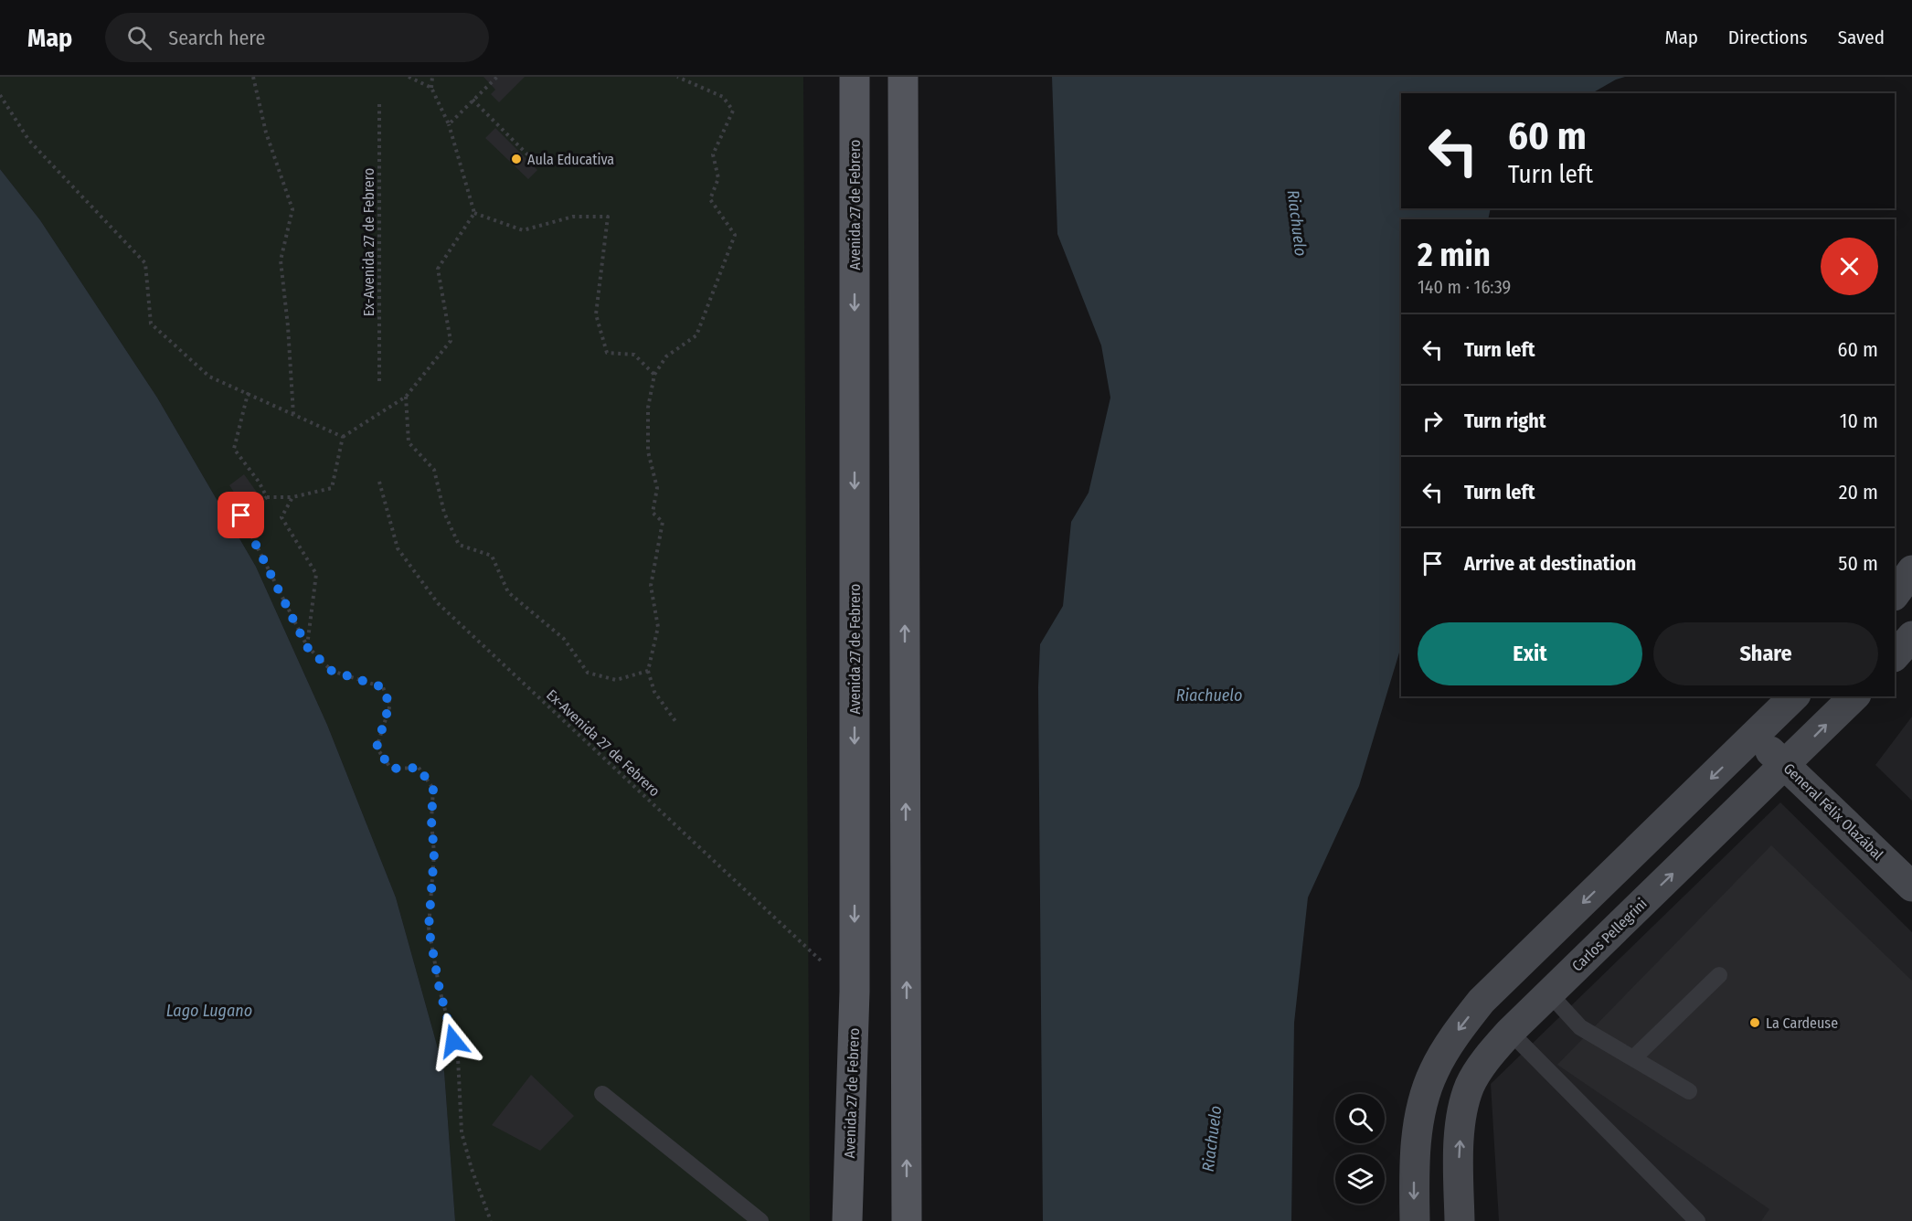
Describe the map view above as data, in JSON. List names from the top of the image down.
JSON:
{
  "streets": {
    "main road": ["Avenida 27 de Febrero", "General Félix Olazábal", "Carlos Pellegrini"],
    "path": ["Ex-Avenida 27 de Febrero"]
  },
  "crossings": [
    ["Avenida 27 de Febrero", "Ex-Avenida 27 de Febrero"],
    ["General Félix Olazábal", "Carlos Pellegrini"]
  ],
  "water": ["Riachuelo", "Lago Lugano"],
  "places": ["Aula Educativa", "La Cardeuse"],
  "page": {
    "header": "Map",
    "search": "Search here",
    "nav": ["Map", "Directions", "Saved"],
    "turn": ["60 m", "Turn left"],
    "heading": ["2 min", "140 m · 16:39"],
    "list": [
      {
        "name": "Turn left",
        "value": "60 m"
      },
      {
        "name": "Turn right",
        "value": "10 m"
      },
      {
        "name": "Turn left",
        "value": "20 m"
      },
      {
        "name": "Arrive at destination",
        "value": "50 m"
      }
    ],
    "buttons": ["Exit", "Share"]
  }
}
